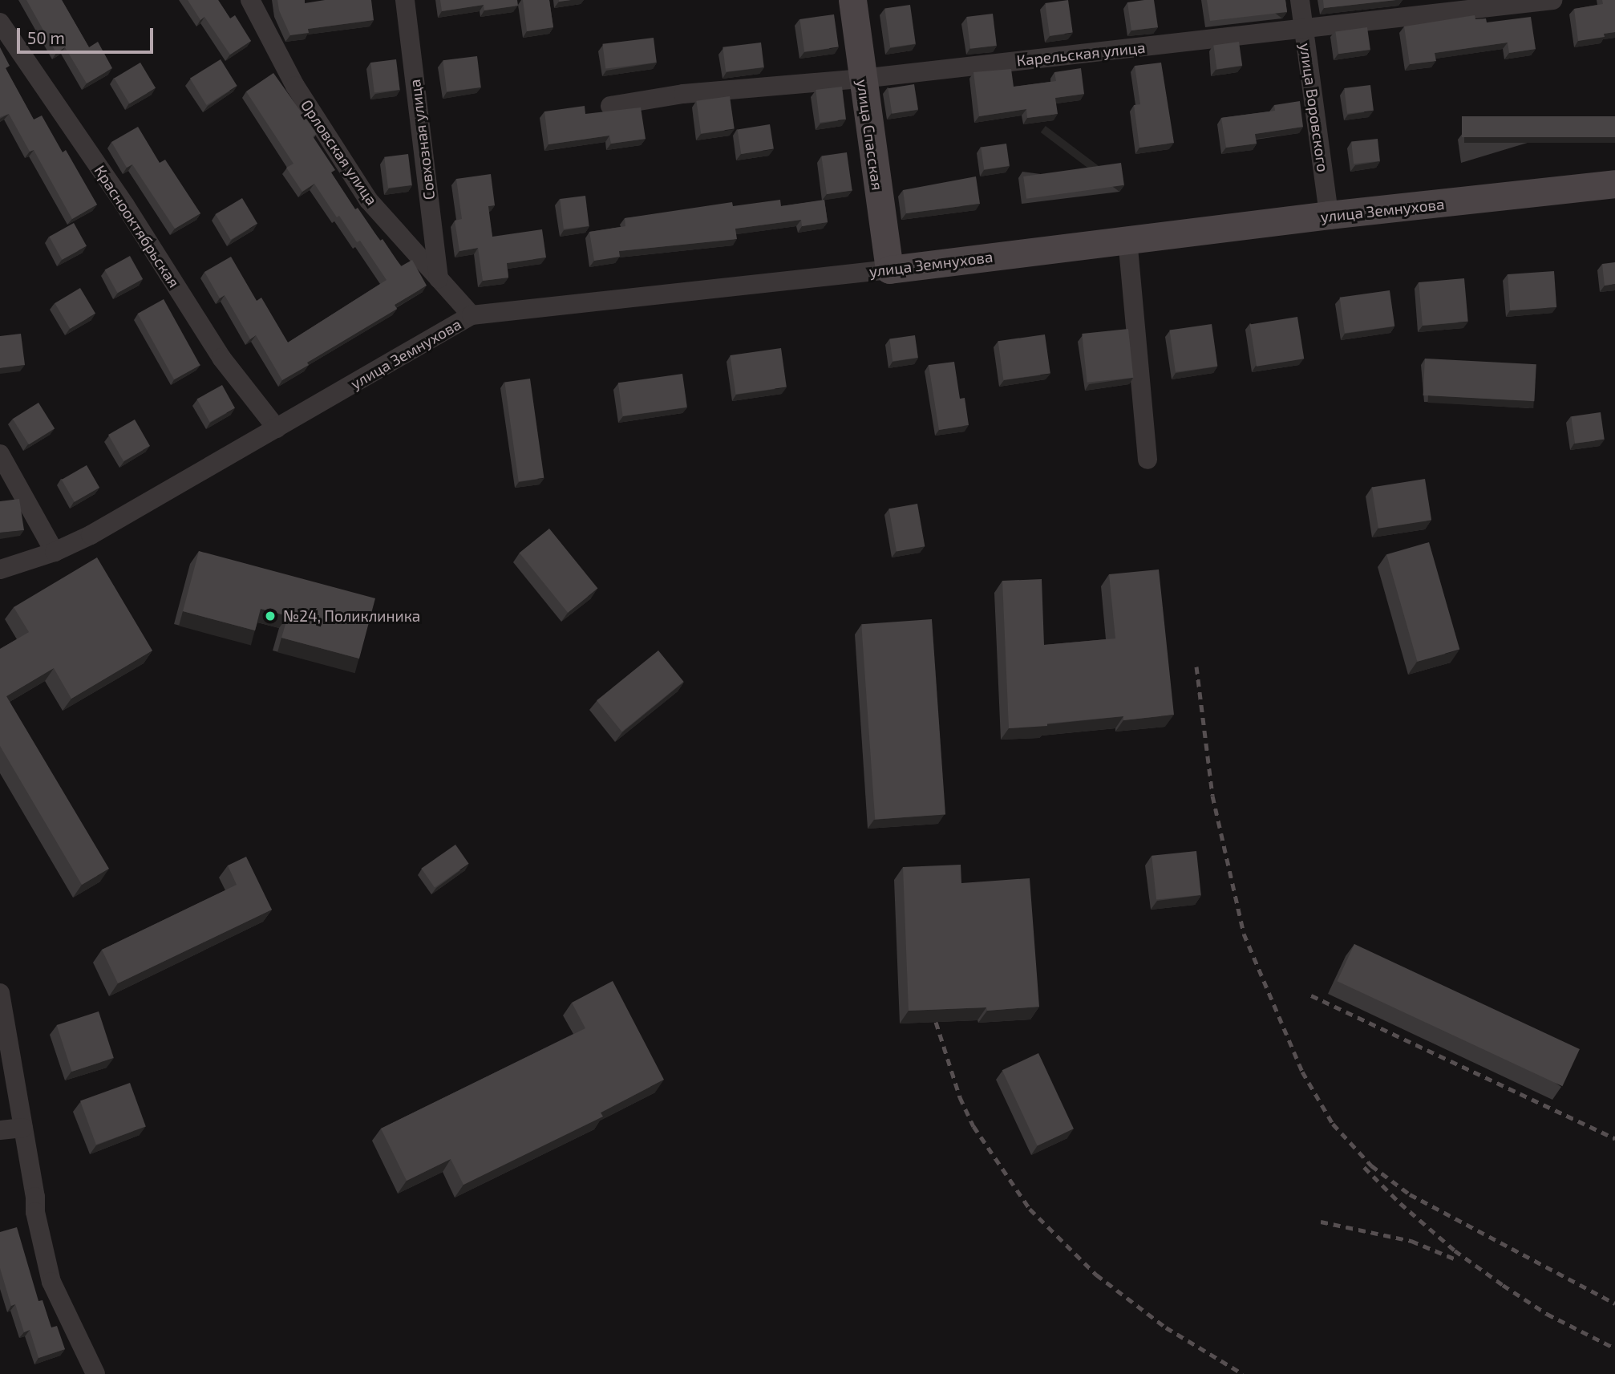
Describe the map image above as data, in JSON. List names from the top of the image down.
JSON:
{
  "streets": {
    "street": [
      "Карельская улица",
      "улица Воровского",
      "улица Спасская",
      "Совхозная улица",
      "Орловская улица",
      "улица Земнухова",
      "Краснооктябрьская"
    ]
  },
  "crossings": [
    ["Карельская улица", "улица Воровского"],
    ["Карельская улица", "улица Спасская"],
    ["улица Воровского", "улица Земнухова"],
    ["улица Спасская", "улица Земнухова"],
    ["Совхозная улица", "Орловская улица"],
    ["Орловская улица", "улица Земнухова"],
    ["улица Земнухова", "Краснооктябрьская"]
  ],
  "places": ["№24, Поликлиника"],
  "scale_bar": "50 m"
}
